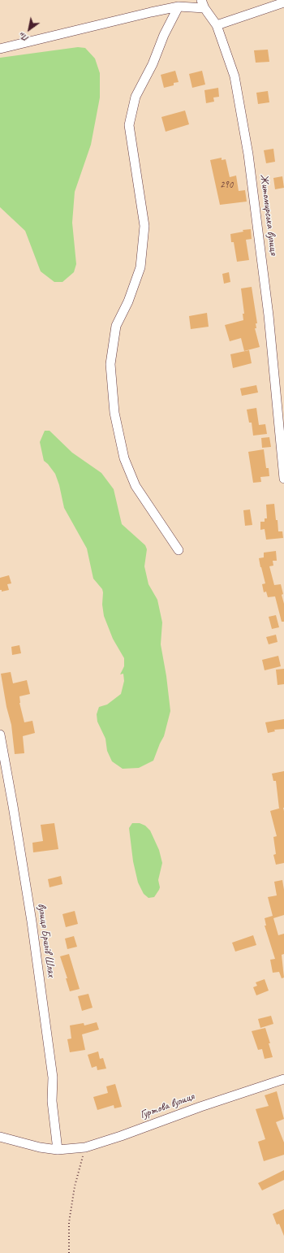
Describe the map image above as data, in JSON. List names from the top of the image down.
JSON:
{
  "streets": {
    "street": ["Житомирська вулиця", "вулиця Брилів Шлях", "Гуртова вулиця"]
  },
  "crossings": [
    ["вулиця Брилів Шлях", "Гуртова вулиця"]
  ],
  "house_numbers": ["290"],
  "north": "bottom left"
}
